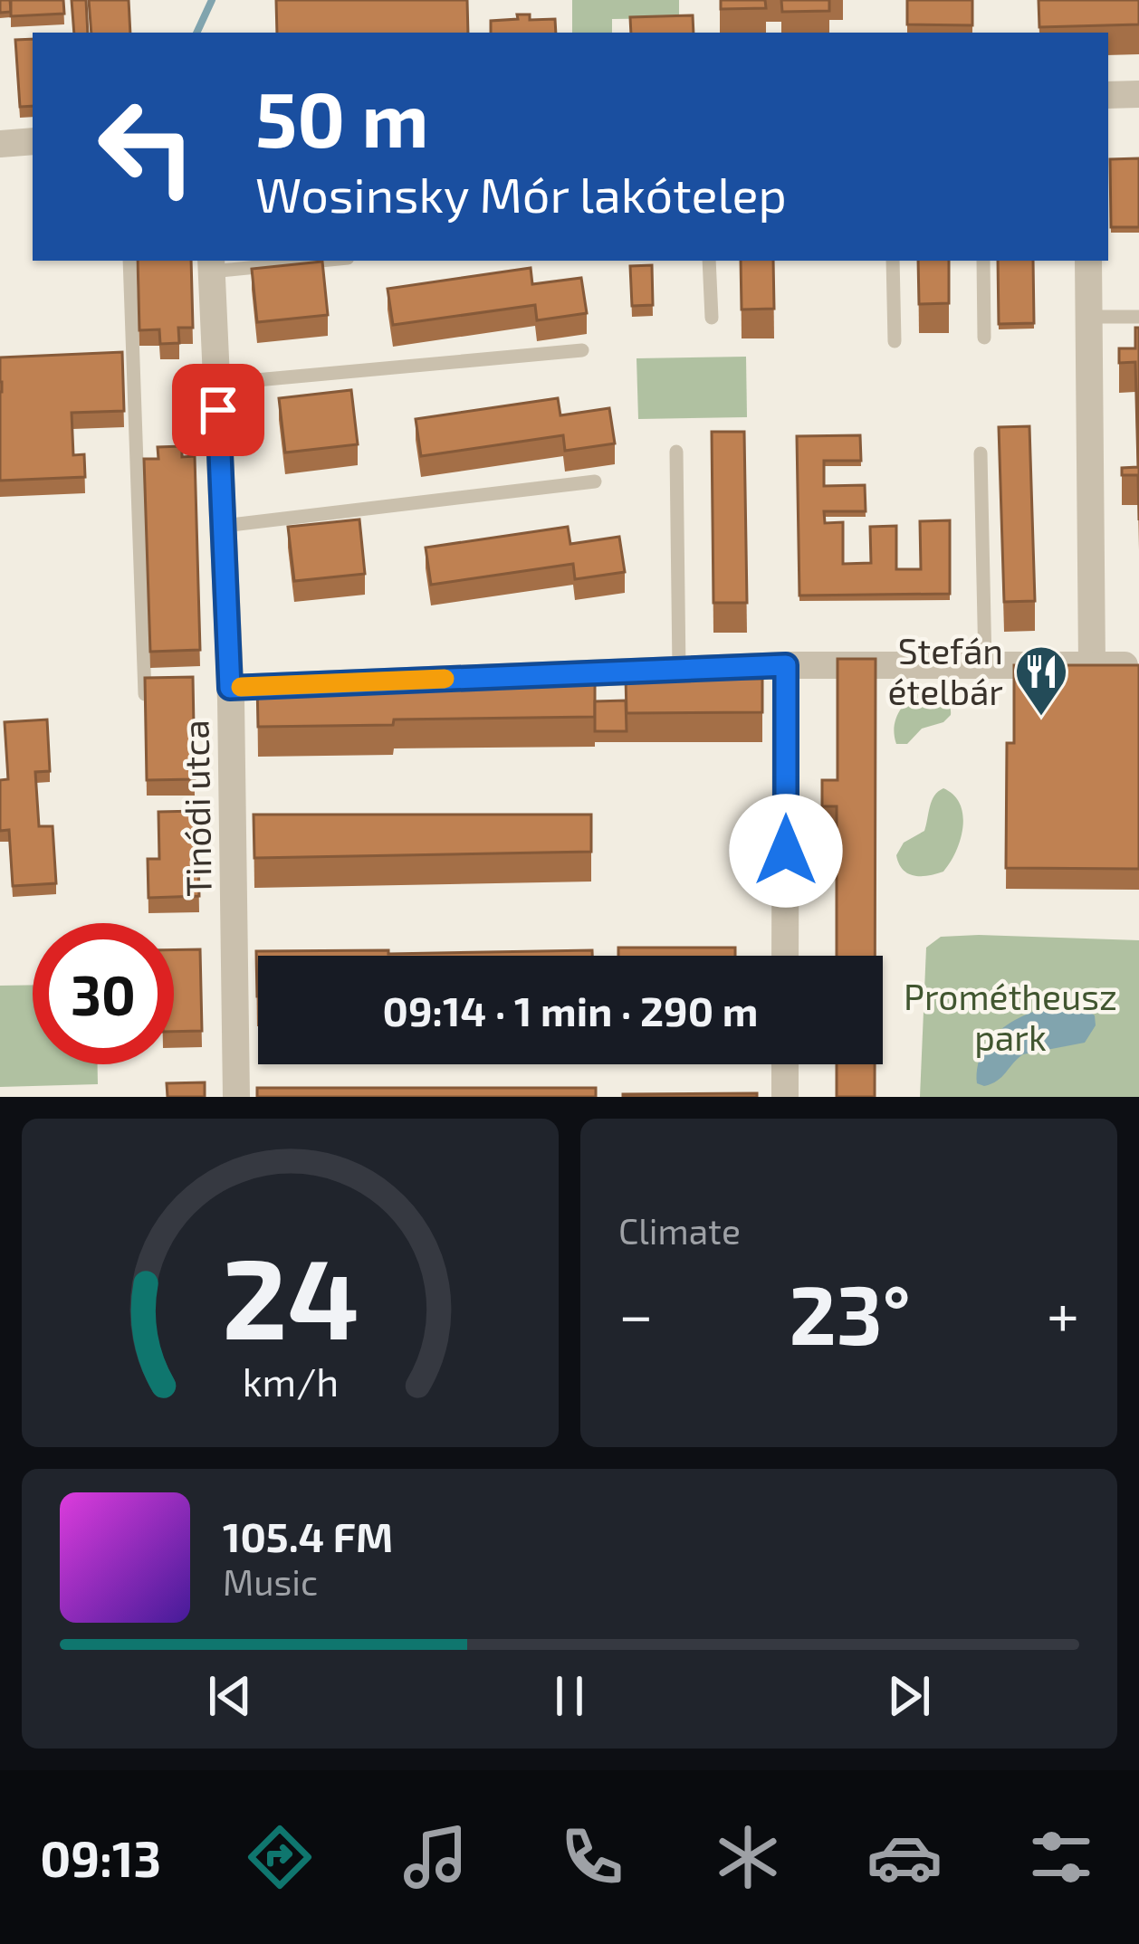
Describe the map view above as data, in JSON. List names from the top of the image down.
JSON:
{
  "streets": {
    "street": ["Tinódi utca"]
  },
  "parks": ["Prométheusz park"],
  "places": {
    "restaurant": ["Stefán ételbár"]
  },
  "page": {
    "turn": ["50 m", "Wosinsky Mór lakótelep"],
    "limit": "30",
    "trip": "09:14 · 1 min · 290 m",
    "tile": "Climate",
    "heat": ["−", "23°", "+"],
    "song": ["105.4 FM", "Music"],
    "tabs": "09:13",
    "gauge": ["24", "km/h"]
  }
}
